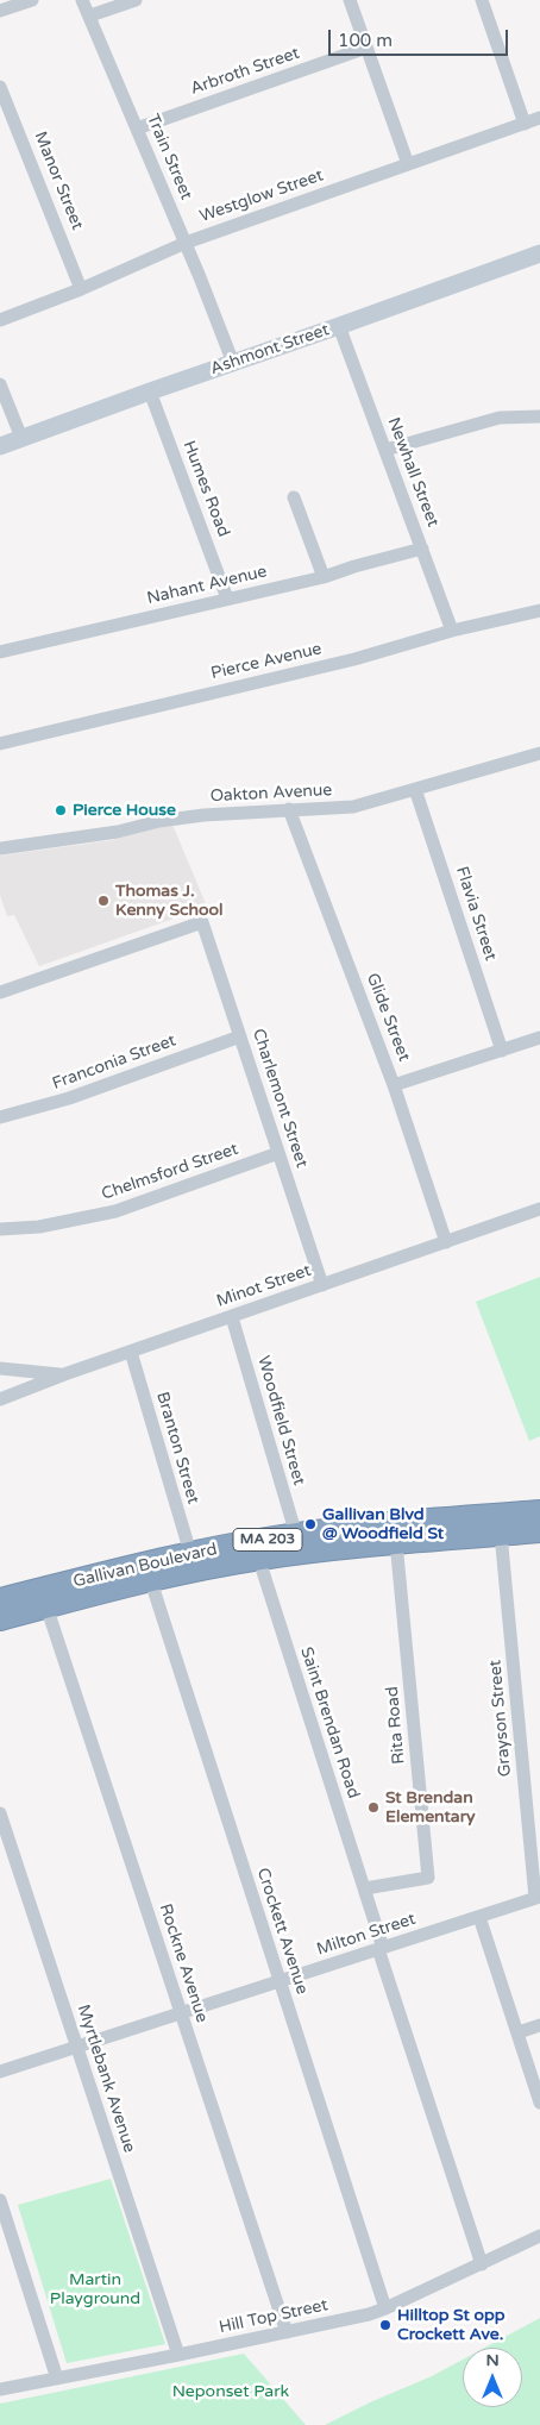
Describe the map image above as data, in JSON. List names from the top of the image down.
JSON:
{
  "streets": {
    "highway": ["MA 203", "Gallivan Boulevard"],
    "main road": ["Ashmont Street"],
    "street": [
      "Arbroth Street",
      "Train Street",
      "Manor Street",
      "Westglow Street",
      "Newhall Street",
      "Humes Road",
      "Nahant Avenue",
      "Pierce Avenue",
      "Oakton Avenue",
      "Flavia Street",
      "Glide Street",
      "Franconia Street",
      "Charlemont Street",
      "Chelmsford Street",
      "Minot Street",
      "Woodfield Street",
      "Branton Street",
      "Grayson Street",
      "Saint Brendan Road",
      "Rita Road",
      "Crockett Avenue",
      "Milton Street",
      "Rockne Avenue",
      "Myrtlebank Avenue",
      "Hill Top Street"
    ]
  },
  "crossings": [
    ["Arbroth Street", "Train Street"],
    ["Train Street", "Westglow Street"],
    ["Train Street", "Ashmont Street"],
    ["Manor Street", "Westglow Street"],
    ["Ashmont Street", "Newhall Street"],
    ["Ashmont Street", "Humes Road"],
    ["Newhall Street", "Nahant Avenue"],
    ["Newhall Street", "Pierce Avenue"],
    ["Humes Road", "Nahant Avenue"],
    ["Oakton Avenue", "Flavia Street"],
    ["Oakton Avenue", "Glide Street"],
    ["Glide Street", "Minot Street"],
    ["Franconia Street", "Charlemont Street"],
    ["Charlemont Street", "Chelmsford Street"],
    ["Charlemont Street", "Minot Street"],
    ["Minot Street", "Woodfield Street"],
    ["Minot Street", "Branton Street"],
    ["Woodfield Street", "Gallivan Boulevard"],
    ["Branton Street", "Gallivan Boulevard"],
    ["Gallivan Boulevard", "Grayson Street"],
    ["Gallivan Boulevard", "Saint Brendan Road"],
    ["Gallivan Boulevard", "Rita Road"],
    ["Gallivan Boulevard", "Crockett Avenue"],
    ["Gallivan Boulevard", "Rockne Avenue"],
    ["Grayson Street", "Milton Street"],
    ["Saint Brendan Road", "Rita Road"],
    ["Saint Brendan Road", "Milton Street"],
    ["Saint Brendan Road", "Hill Top Street"],
    ["Crockett Avenue", "Milton Street"],
    ["Crockett Avenue", "Hill Top Street"],
    ["Milton Street", "Rockne Avenue"],
    ["Milton Street", "Myrtlebank Avenue"],
    ["Rockne Avenue", "Hill Top Street"],
    ["Myrtlebank Avenue", "Hill Top Street"]
  ],
  "parks": ["Martin Playground", "Neponset Park"],
  "places": [
    "Pierce House",
    "Thomas J. Kenny School",
    "Gallivan Blvd @ Woodfield St",
    "St Brendan Elementary",
    "Hilltop St opp Crockett Ave."
  ],
  "scale_bar": "100 m",
  "north": "top"
}
